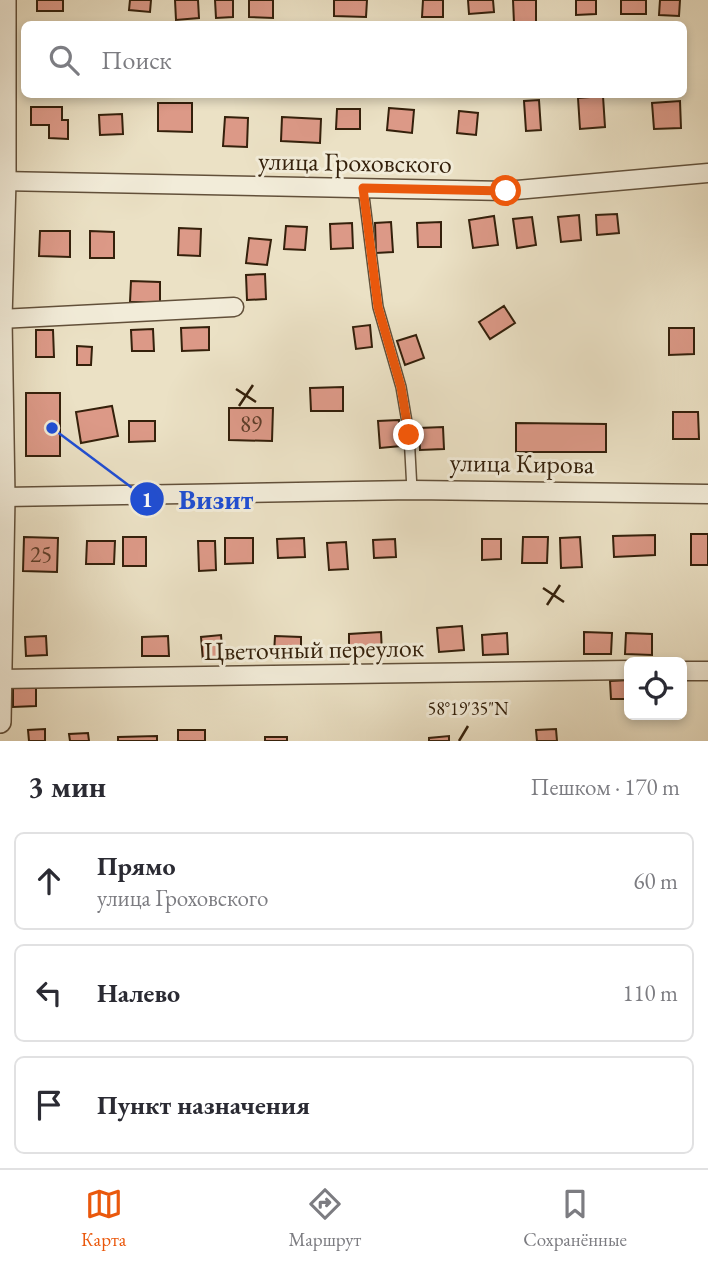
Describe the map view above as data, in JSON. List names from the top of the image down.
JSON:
{
  "streets": {
    "street": ["улица Гроховского", "улица Кирова", "Цветочный переулок"]
  },
  "places": ["Визит"],
  "house_numbers": ["89", "25"],
  "page": {
    "search": "Поиск",
    "heading": ["3 мин", "Пешком · 170 m"],
    "list": [
      ["Прямо", "улица Гроховского", "60 m"],
      ["Налево", "110 m"],
      "Пункт назначения"
    ],
    "nav": ["Карта", "Маршрут", "Сохранённые"]
  },
  "coordinates": ["58°19'35\"N"]
}
